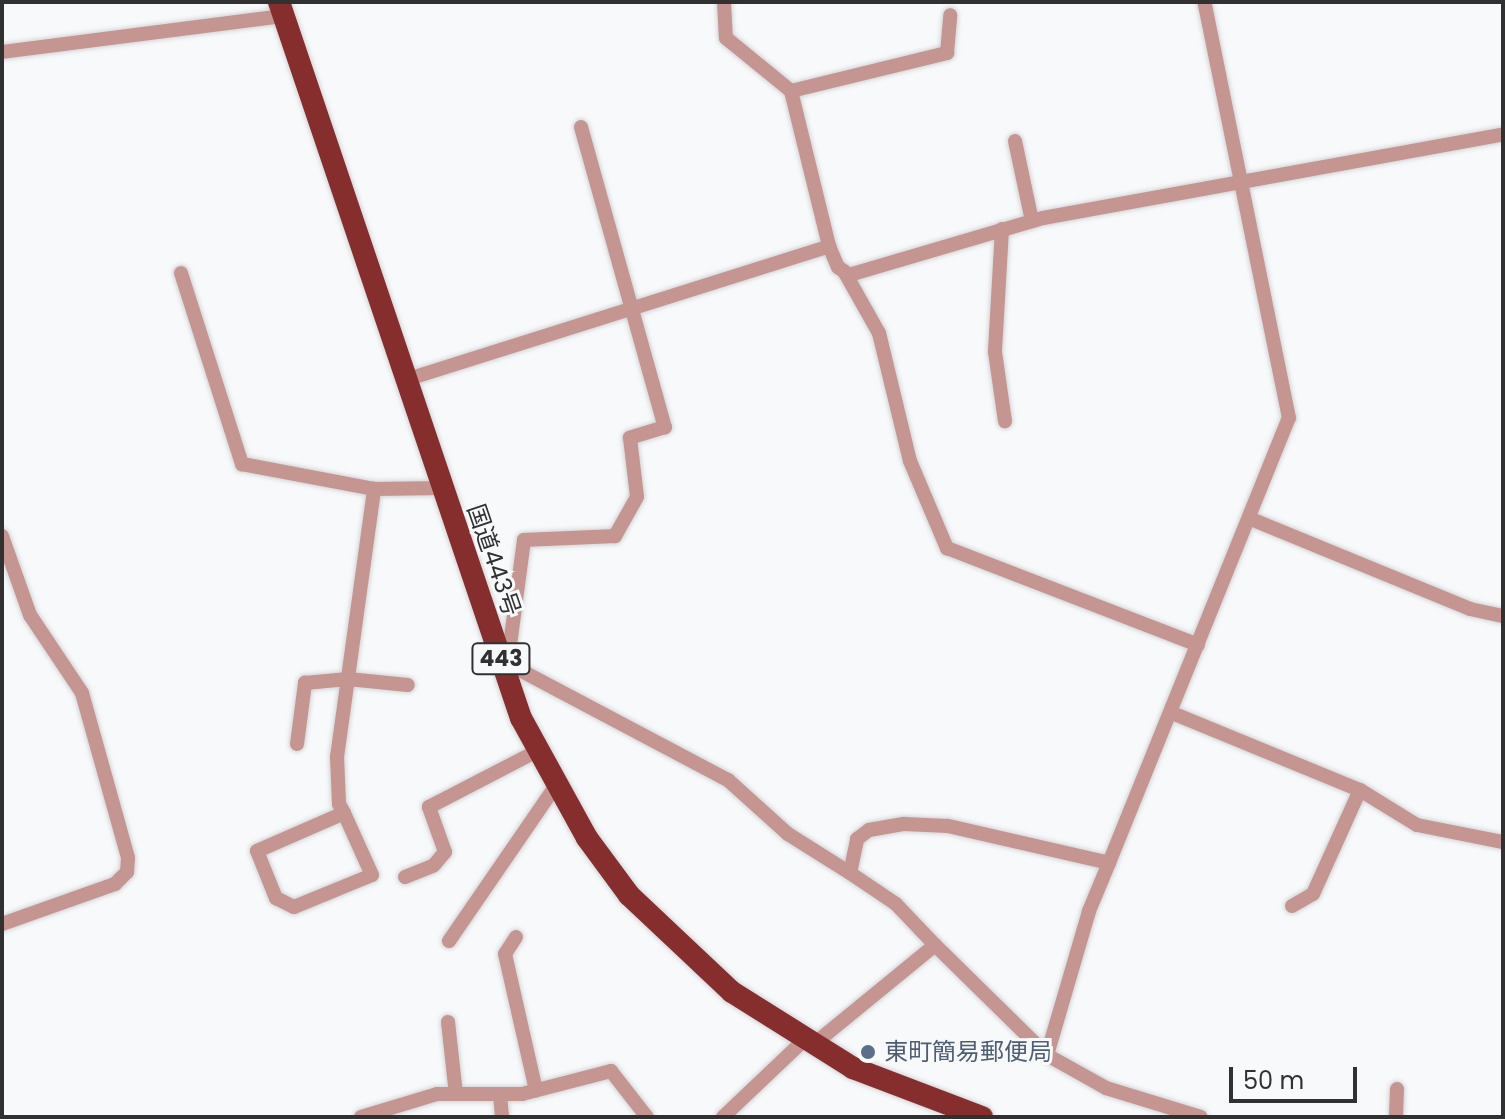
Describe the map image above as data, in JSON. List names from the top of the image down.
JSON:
{
  "streets": {
    "highway": ["国道443号", "443"]
  },
  "places": ["東町簡易郵便局"],
  "scale_bar": "50 m"
}
